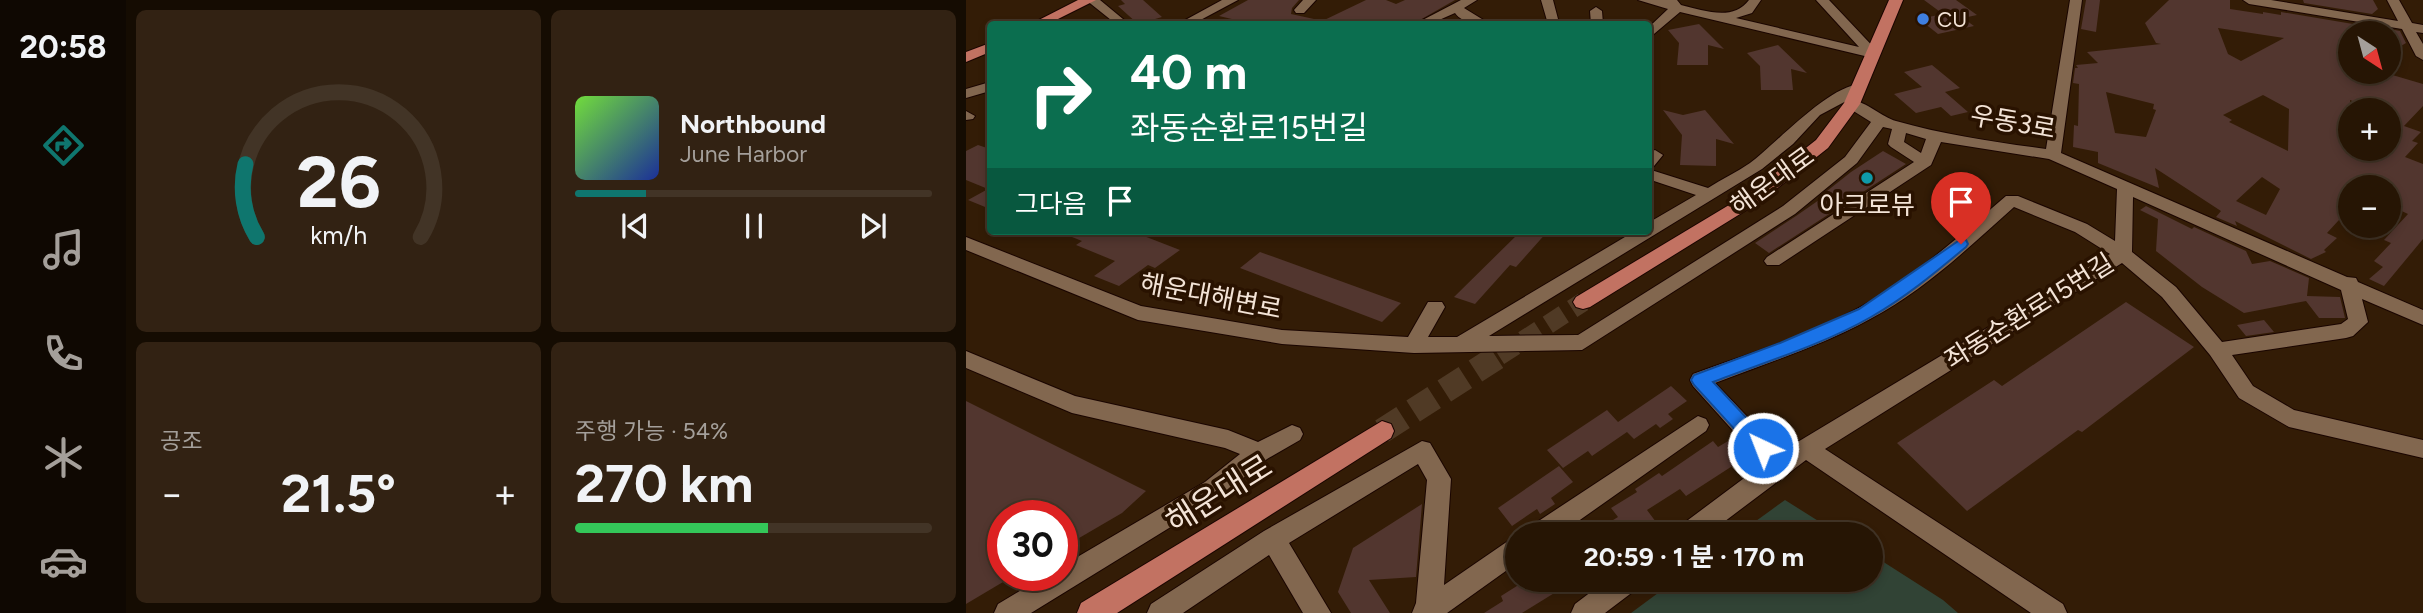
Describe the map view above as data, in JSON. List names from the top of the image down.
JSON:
{
  "streets": {
    "main road": ["해운대로"],
    "street": ["우동3로", "해운대해변로", "좌동순환로15번길"]
  },
  "crossings": [
    ["우동3로", "해운대로"],
    ["우동3로", "해운대해변로"]
  ],
  "places": ["CU", "아크로뷰"],
  "north": "bottom right",
  "page": {
    "tabs": "20:58",
    "map_buttons": ["+", "−"],
    "turn": ["40 m", "좌동순환로15번길"],
    "song": ["Northbound", "June Harbor"],
    "then": "그다음",
    "tile": [
      "공조",
      ["주행 가능 · 54%", "270 km"]
    ],
    "heat": ["−", "21.5°", "+"],
    "limit": "30",
    "trip": "20:59 · 1 분 · 170 m",
    "gauge": ["26", "km/h"]
  }
}
